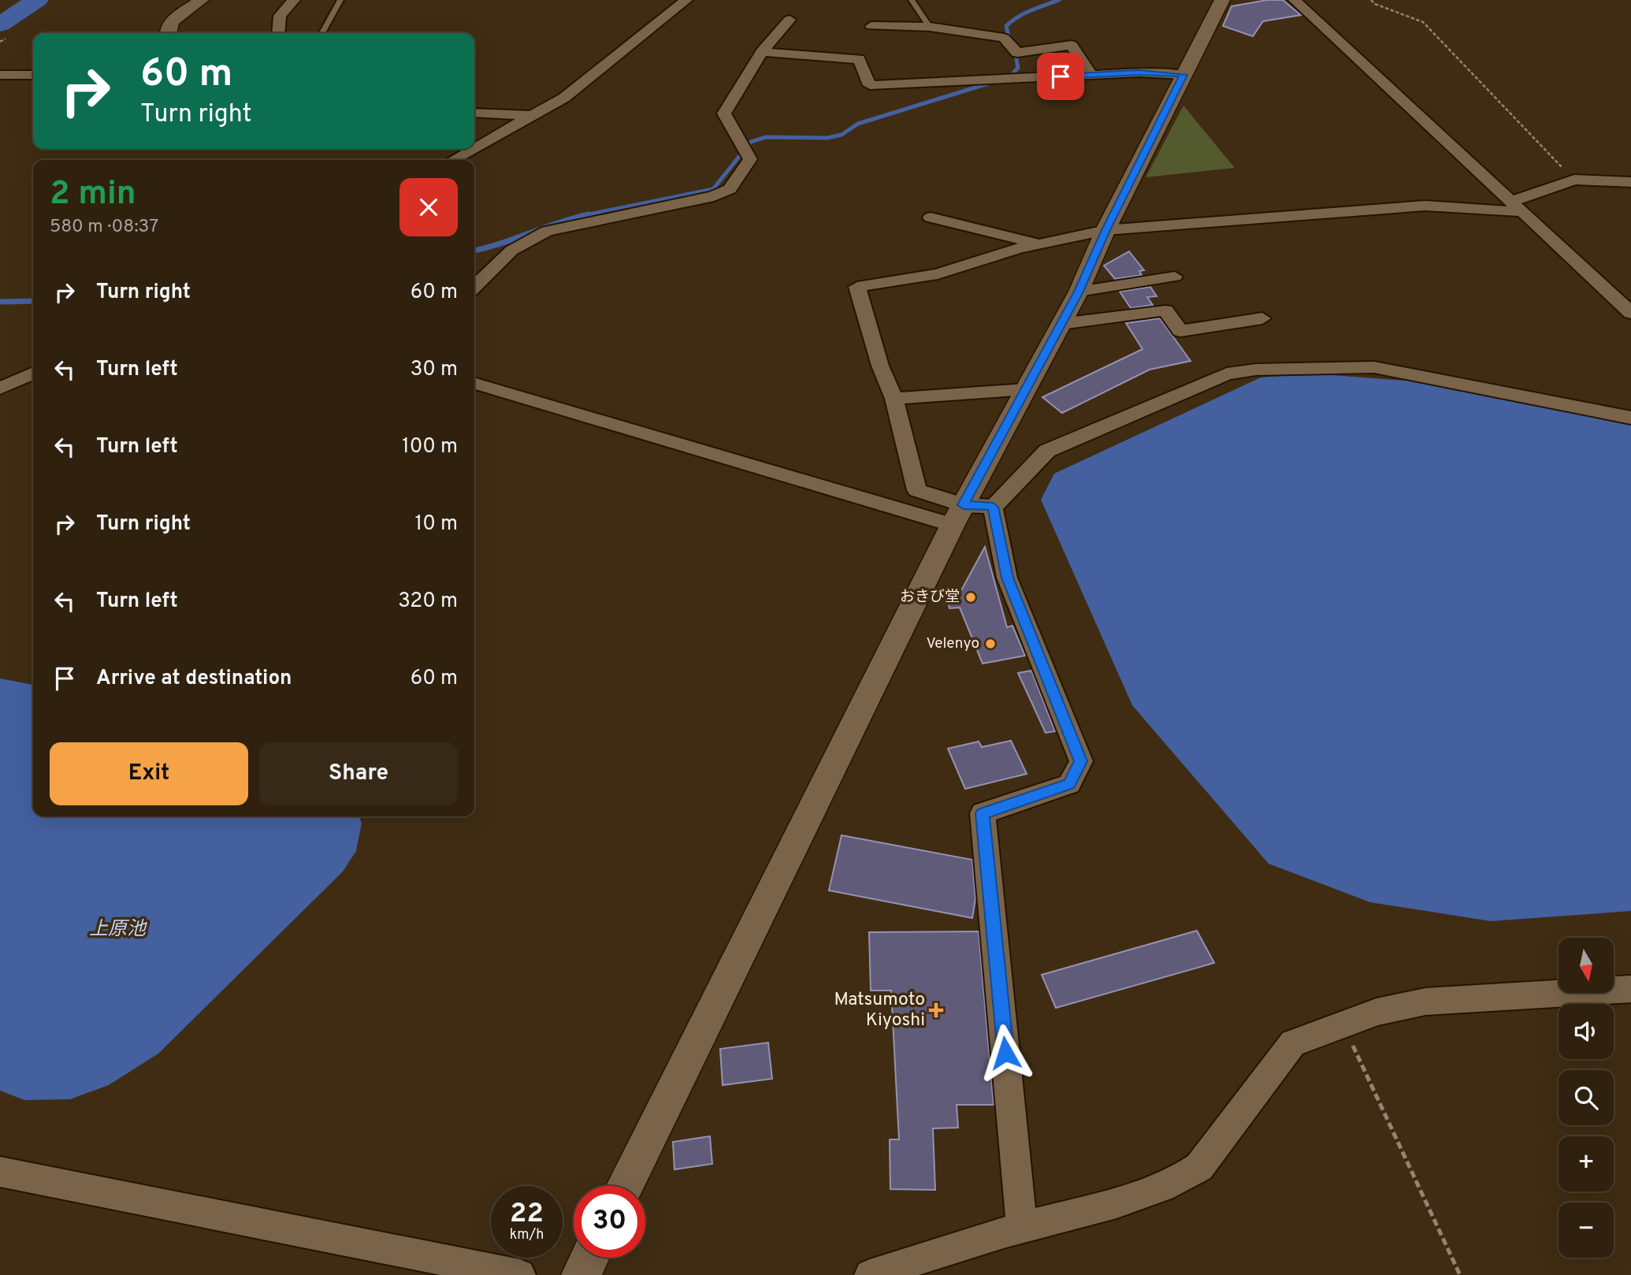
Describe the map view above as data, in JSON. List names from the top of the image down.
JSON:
{
  "water": ["上原池"],
  "places": {
    "other": ["おきび堂", "Velenyo"],
    "health": ["Matsumoto Kiyoshi"]
  },
  "north": "bottom",
  "page": {
    "turn": ["60 m", "Turn right"],
    "heading": ["2 min", "580 m · 08:37"],
    "list": [
      {
        "name": "Turn right",
        "value": "60 m"
      },
      {
        "name": "Turn left",
        "value": "30 m"
      },
      {
        "name": "Turn left",
        "value": "100 m"
      },
      {
        "name": "Turn right",
        "value": "10 m"
      },
      {
        "name": "Turn left",
        "value": "320 m"
      },
      {
        "name": "Arrive at destination",
        "value": "60 m"
      }
    ],
    "buttons": ["Exit", "Share"],
    "map_buttons": ["+", "−"],
    "speed": "22 km/h",
    "limit": "30"
  }
}
